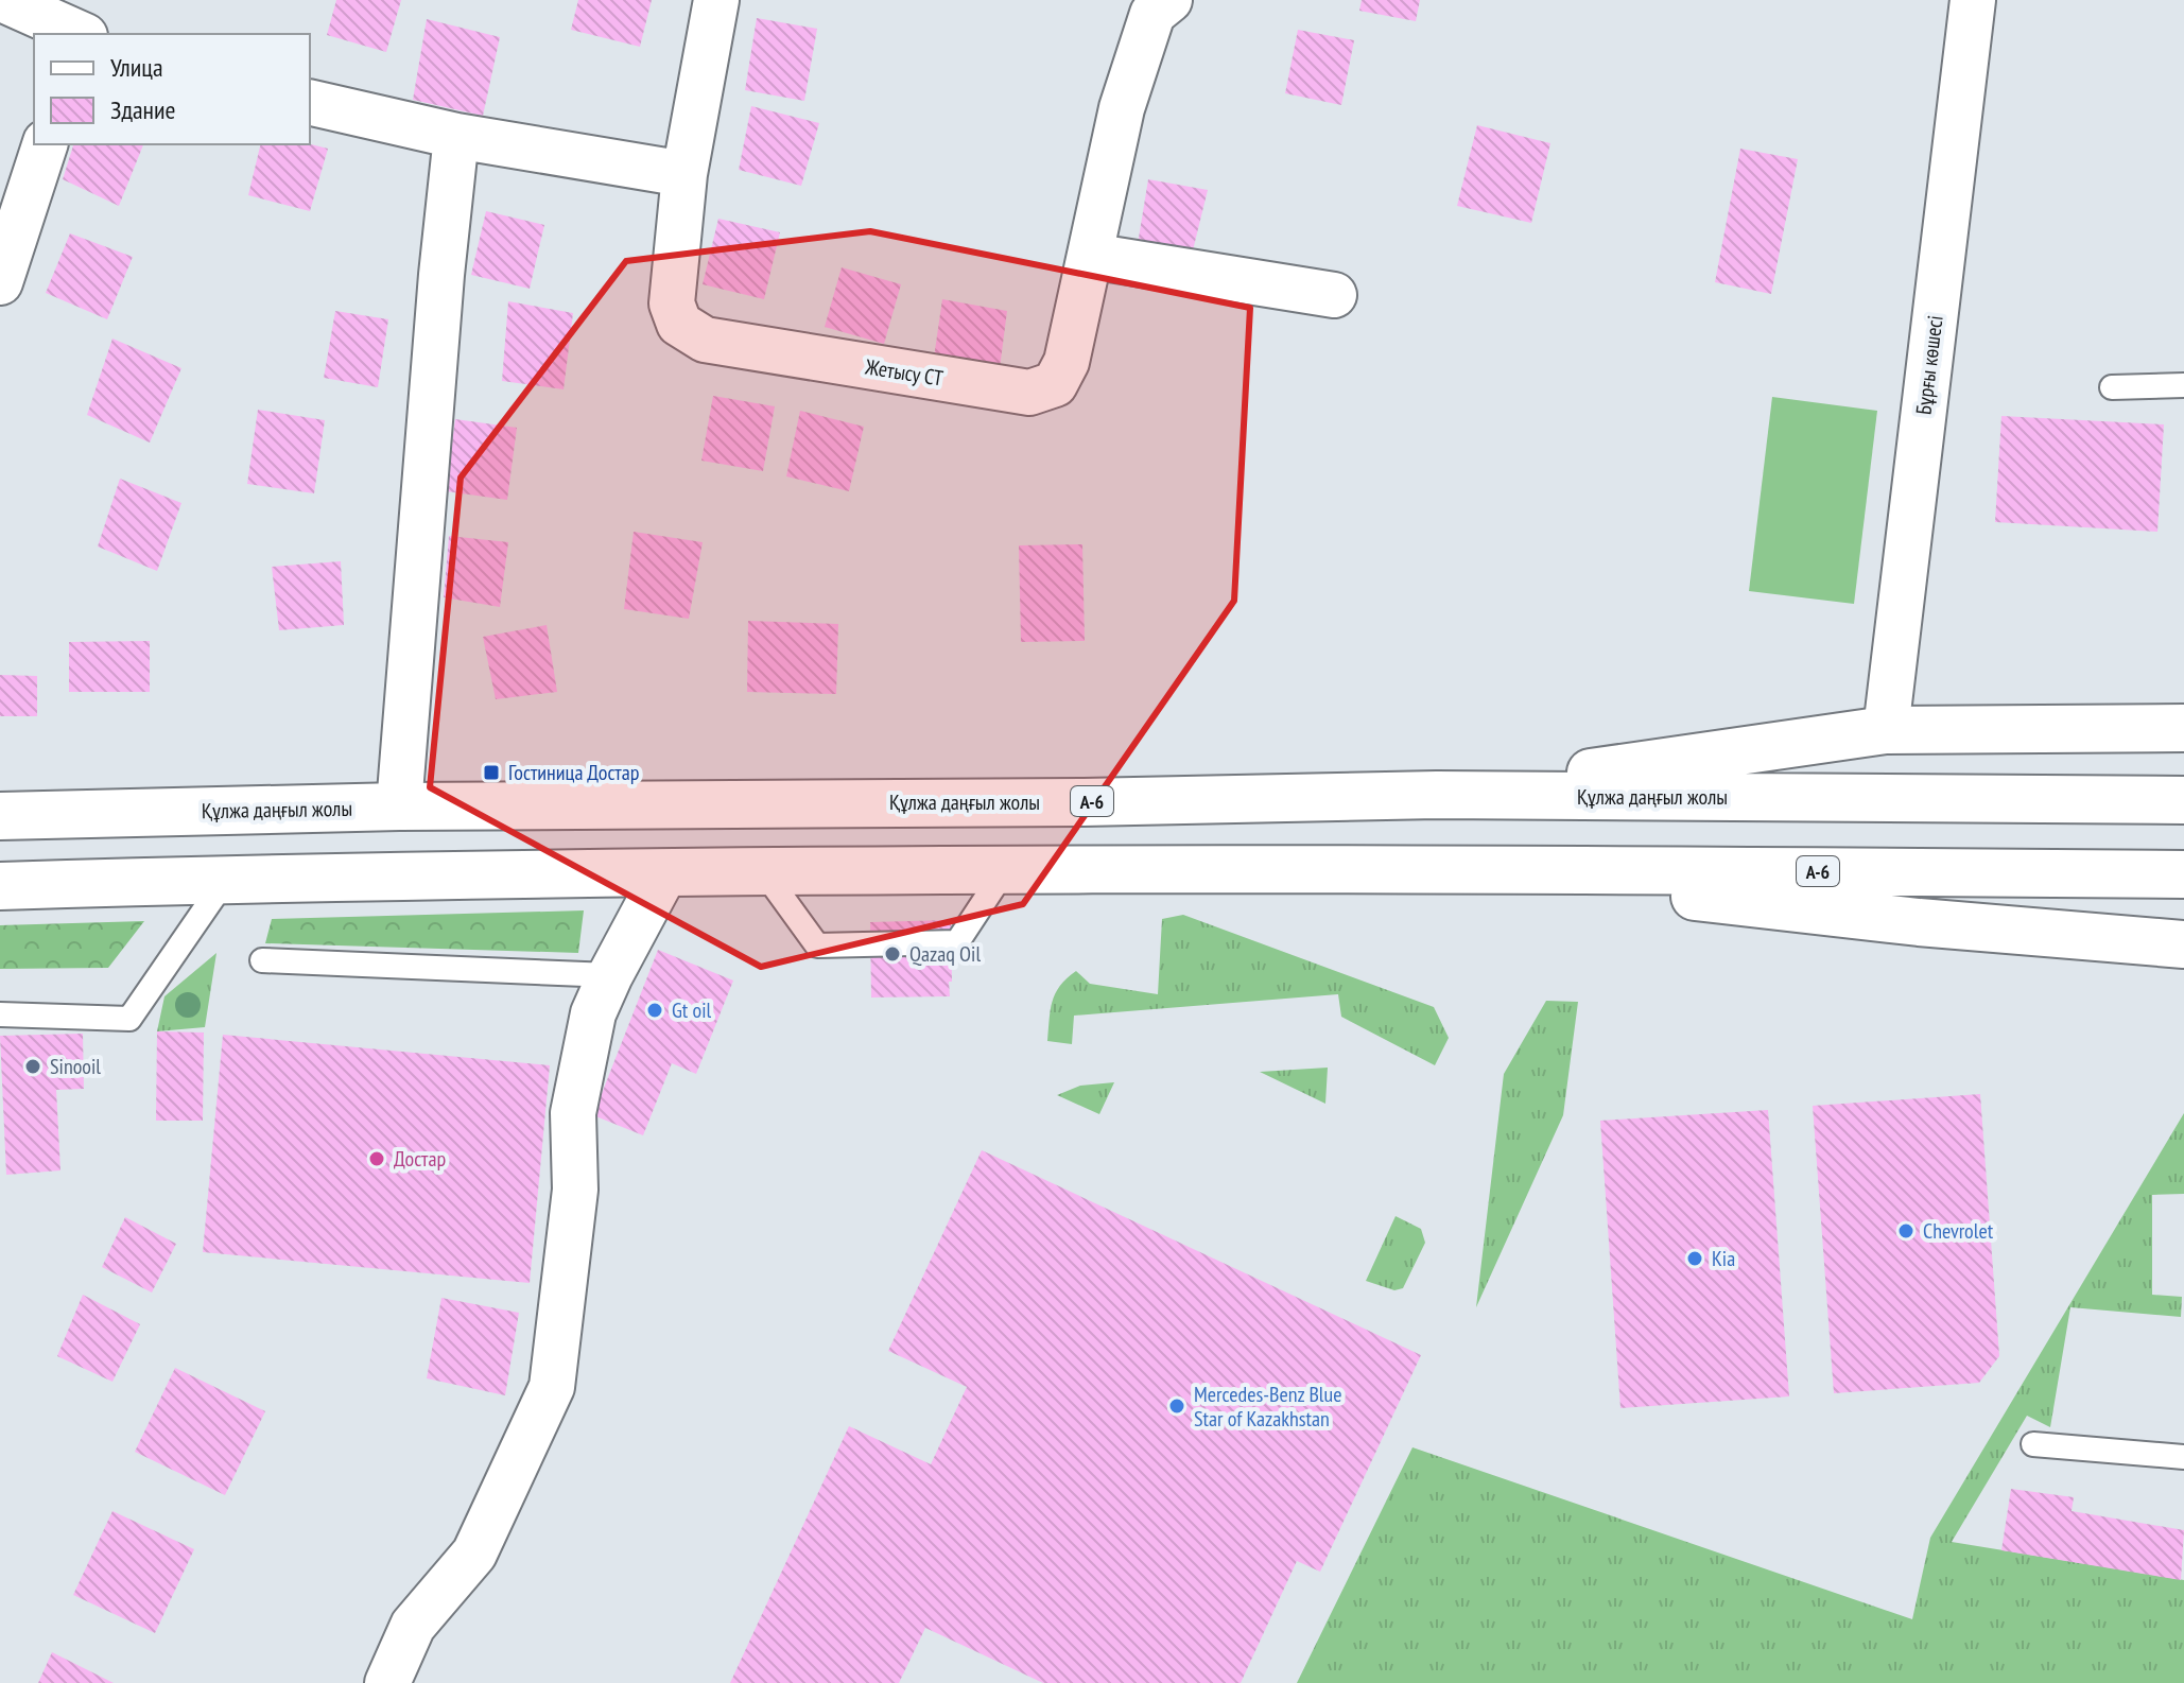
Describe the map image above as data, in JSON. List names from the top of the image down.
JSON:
{
  "streets": {
    "main road": ["Құлжа даңғыл жолы", "A-6"],
    "street": ["Бұрғы көшесі", "Жетысу СТ"]
  },
  "places": {
    "transit": ["Гостиница Достар"],
    "other": [
      "Qazaq Oil",
      "Gt oil",
      "Sinooil",
      "Достар",
      "Chevrolet",
      "Kia",
      "Mercedes-Benz Blue Star of Kazakhstan"
    ]
  },
  "legend": ["Улица", "Здание"]
}
